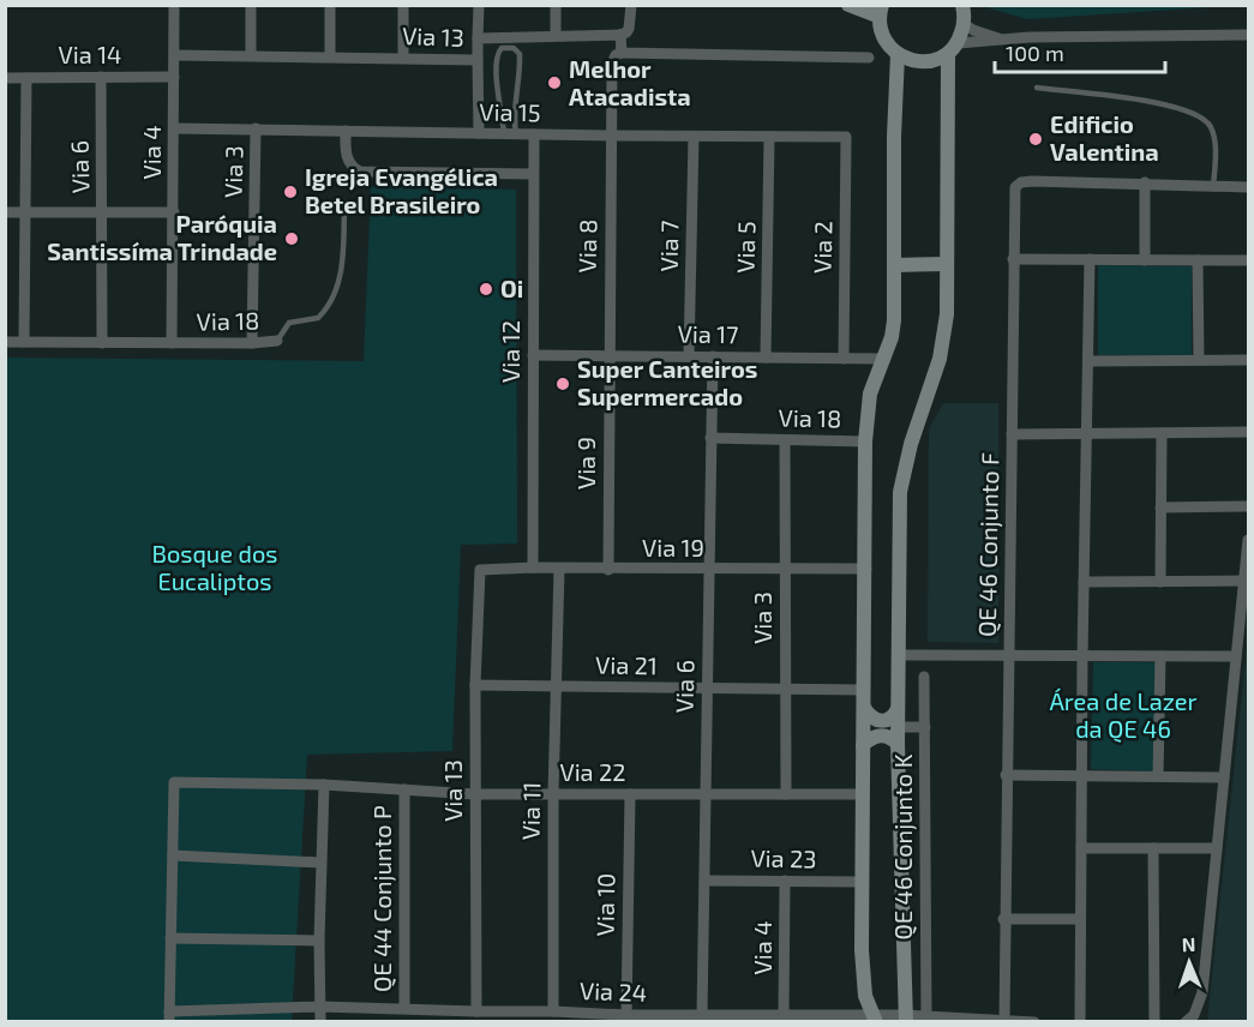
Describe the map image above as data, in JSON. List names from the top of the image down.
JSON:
{
  "streets": {
    "street": [
      "Via 13",
      "Via 14",
      "Via 15",
      "Via 4",
      "Via 6",
      "Via 3",
      "Via 8",
      "Via 7",
      "Via 5",
      "Via 2",
      "Via 18",
      "Via 17",
      "Via 12",
      "Via 9",
      "QE 46 Conjunto F",
      "Via 19",
      "Via 21",
      "Via 22",
      "Via 11",
      "QE 46 Conjunto K",
      "Via 23",
      "QE 44 Conjunto P",
      "Via 10",
      "Via 24"
    ]
  },
  "crossings": [
    ["Via 13", "Via 4"],
    ["Via 13", "Via 19"],
    ["Via 13", "Via 21"],
    ["Via 13", "Via 22"],
    ["Via 13", "Via 24"],
    ["Via 14", "Via 4"],
    ["Via 14", "Via 6"],
    ["Via 15", "Via 4"],
    ["Via 15", "Via 3"],
    ["Via 15", "Via 8"],
    ["Via 15", "Via 7"],
    ["Via 15", "Via 5"],
    ["Via 15", "Via 2"],
    ["Via 15", "Via 12"],
    ["Via 4", "Via 18"],
    ["Via 4", "Via 23"],
    ["Via 4", "Via 24"],
    ["Via 6", "Via 18"],
    ["Via 6", "Via 17"],
    ["Via 6", "Via 19"],
    ["Via 6", "Via 21"],
    ["Via 6", "Via 22"],
    ["Via 6", "Via 23"],
    ["Via 6", "Via 24"],
    ["Via 3", "Via 18"],
    ["Via 3", "Via 19"],
    ["Via 3", "Via 21"],
    ["Via 3", "Via 22"],
    ["Via 8", "Via 17"],
    ["Via 8", "Via 9"],
    ["Via 7", "Via 17"],
    ["Via 5", "Via 17"],
    ["Via 2", "Via 17"],
    ["Via 17", "Via 12"],
    ["Via 17", "Via 9"],
    ["Via 12", "Via 19"],
    ["Via 9", "Via 19"],
    ["Via 19", "Via 11"],
    ["Via 21", "Via 11"],
    ["Via 22", "Via 11"],
    ["Via 22", "QE 44 Conjunto P"],
    ["Via 22", "Via 10"],
    ["Via 11", "Via 24"],
    ["QE 44 Conjunto P", "Via 24"],
    ["Via 10", "Via 24"]
  ],
  "parks": ["Bosque dos Eucaliptos", "Área de Lazer da QE 46"],
  "places": [
    "Melhor Atacadista",
    "Edificio Valentina",
    "Igreja Evangélica Betel Brasileiro",
    "Paróquia Santissíma Trindade",
    "Oi",
    "Super Canteiros Supermercado"
  ],
  "scale_bar": "100 m",
  "north": "top"
}
